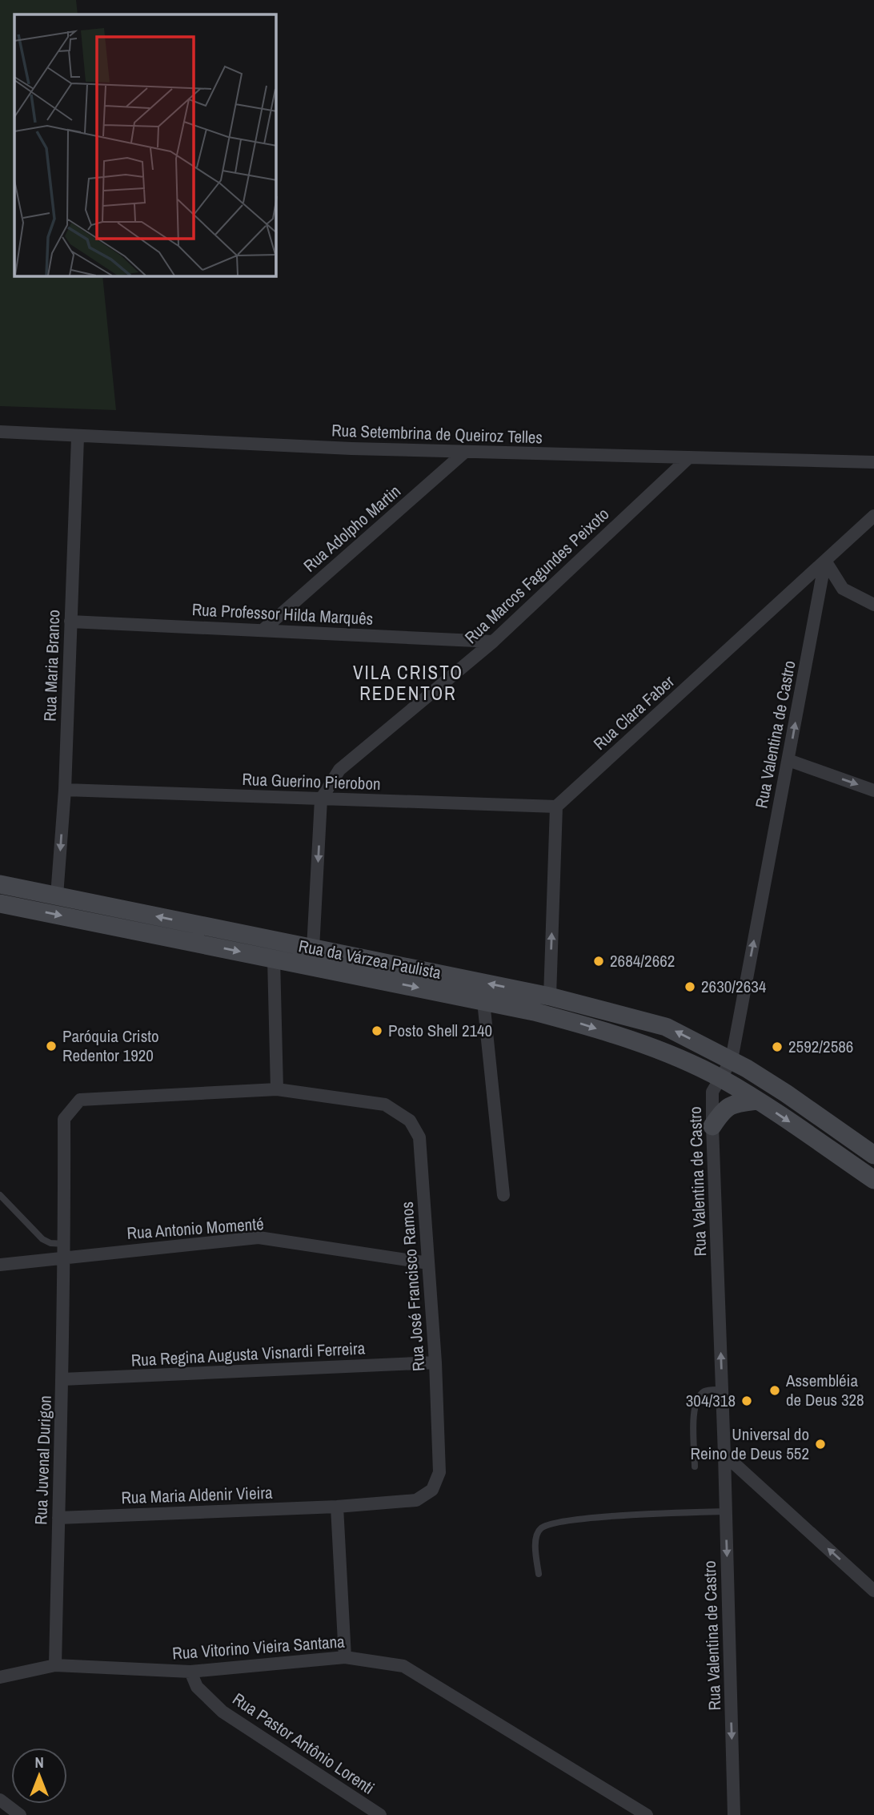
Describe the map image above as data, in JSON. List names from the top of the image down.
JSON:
{
  "streets": {
    "main road": ["Rua da Várzea Paulista"],
    "street": [
      "Rua Setembrina de Queiroz Telles",
      "Rua Adolpho Martin",
      "Rua Marcos Fagundes Peixoto",
      "Rua Professor Hilda Marquês",
      "Rua Maria Branco",
      "Rua Clara Faber",
      "Rua Valentina de Castro",
      "Rua Guerino Pierobon",
      "Rua Antonio Momenté",
      "Rua José Francisco Ramos",
      "Rua Regina Augusta Visnardi Ferreira",
      "Rua Juvenal Durigon",
      "Rua Maria Aldenir Vieira",
      "Rua Vitorino Vieira Santana",
      "Rua Pastor Antônio Lorenti"
    ]
  },
  "crossings": [
    ["Rua Setembrina de Queiroz Telles", "Rua Adolpho Martin"],
    ["Rua Setembrina de Queiroz Telles", "Rua Marcos Fagundes Peixoto"],
    ["Rua Setembrina de Queiroz Telles", "Rua Maria Branco"],
    ["Rua Adolpho Martin", "Rua Professor Hilda Marquês"],
    ["Rua Marcos Fagundes Peixoto", "Rua Professor Hilda Marquês"],
    ["Rua Marcos Fagundes Peixoto", "Rua Guerino Pierobon"],
    ["Rua Marcos Fagundes Peixoto", "Rua da Várzea Paulista"],
    ["Rua Professor Hilda Marquês", "Rua Maria Branco"],
    ["Rua Maria Branco", "Rua Guerino Pierobon"],
    ["Rua Maria Branco", "Rua da Várzea Paulista"],
    ["Rua Clara Faber", "Rua Valentina de Castro"],
    ["Rua Clara Faber", "Rua Guerino Pierobon"],
    ["Rua Valentina de Castro", "Rua da Várzea Paulista"],
    ["Rua Antonio Momenté", "Rua José Francisco Ramos"],
    ["Rua Antonio Momenté", "Rua Juvenal Durigon"],
    ["Rua José Francisco Ramos", "Rua Regina Augusta Visnardi Ferreira"],
    ["Rua José Francisco Ramos", "Rua Juvenal Durigon"],
    ["Rua José Francisco Ramos", "Rua Maria Aldenir Vieira"],
    ["Rua Regina Augusta Visnardi Ferreira", "Rua Juvenal Durigon"],
    ["Rua Juvenal Durigon", "Rua Maria Aldenir Vieira"],
    ["Rua Juvenal Durigon", "Rua Vitorino Vieira Santana"],
    ["Rua Vitorino Vieira Santana", "Rua Pastor Antônio Lorenti"]
  ],
  "districts": ["VILA CRISTO REDENTOR"],
  "places": [
    "2684/2662",
    "2630/2634",
    "Posto Shell 2140",
    "Paróquia Cristo Redentor 1920",
    "2592/2586",
    "Assembléia de Deus 328",
    "304/318",
    "Universal do Reino de Deus 552"
  ],
  "north": "top"
}
